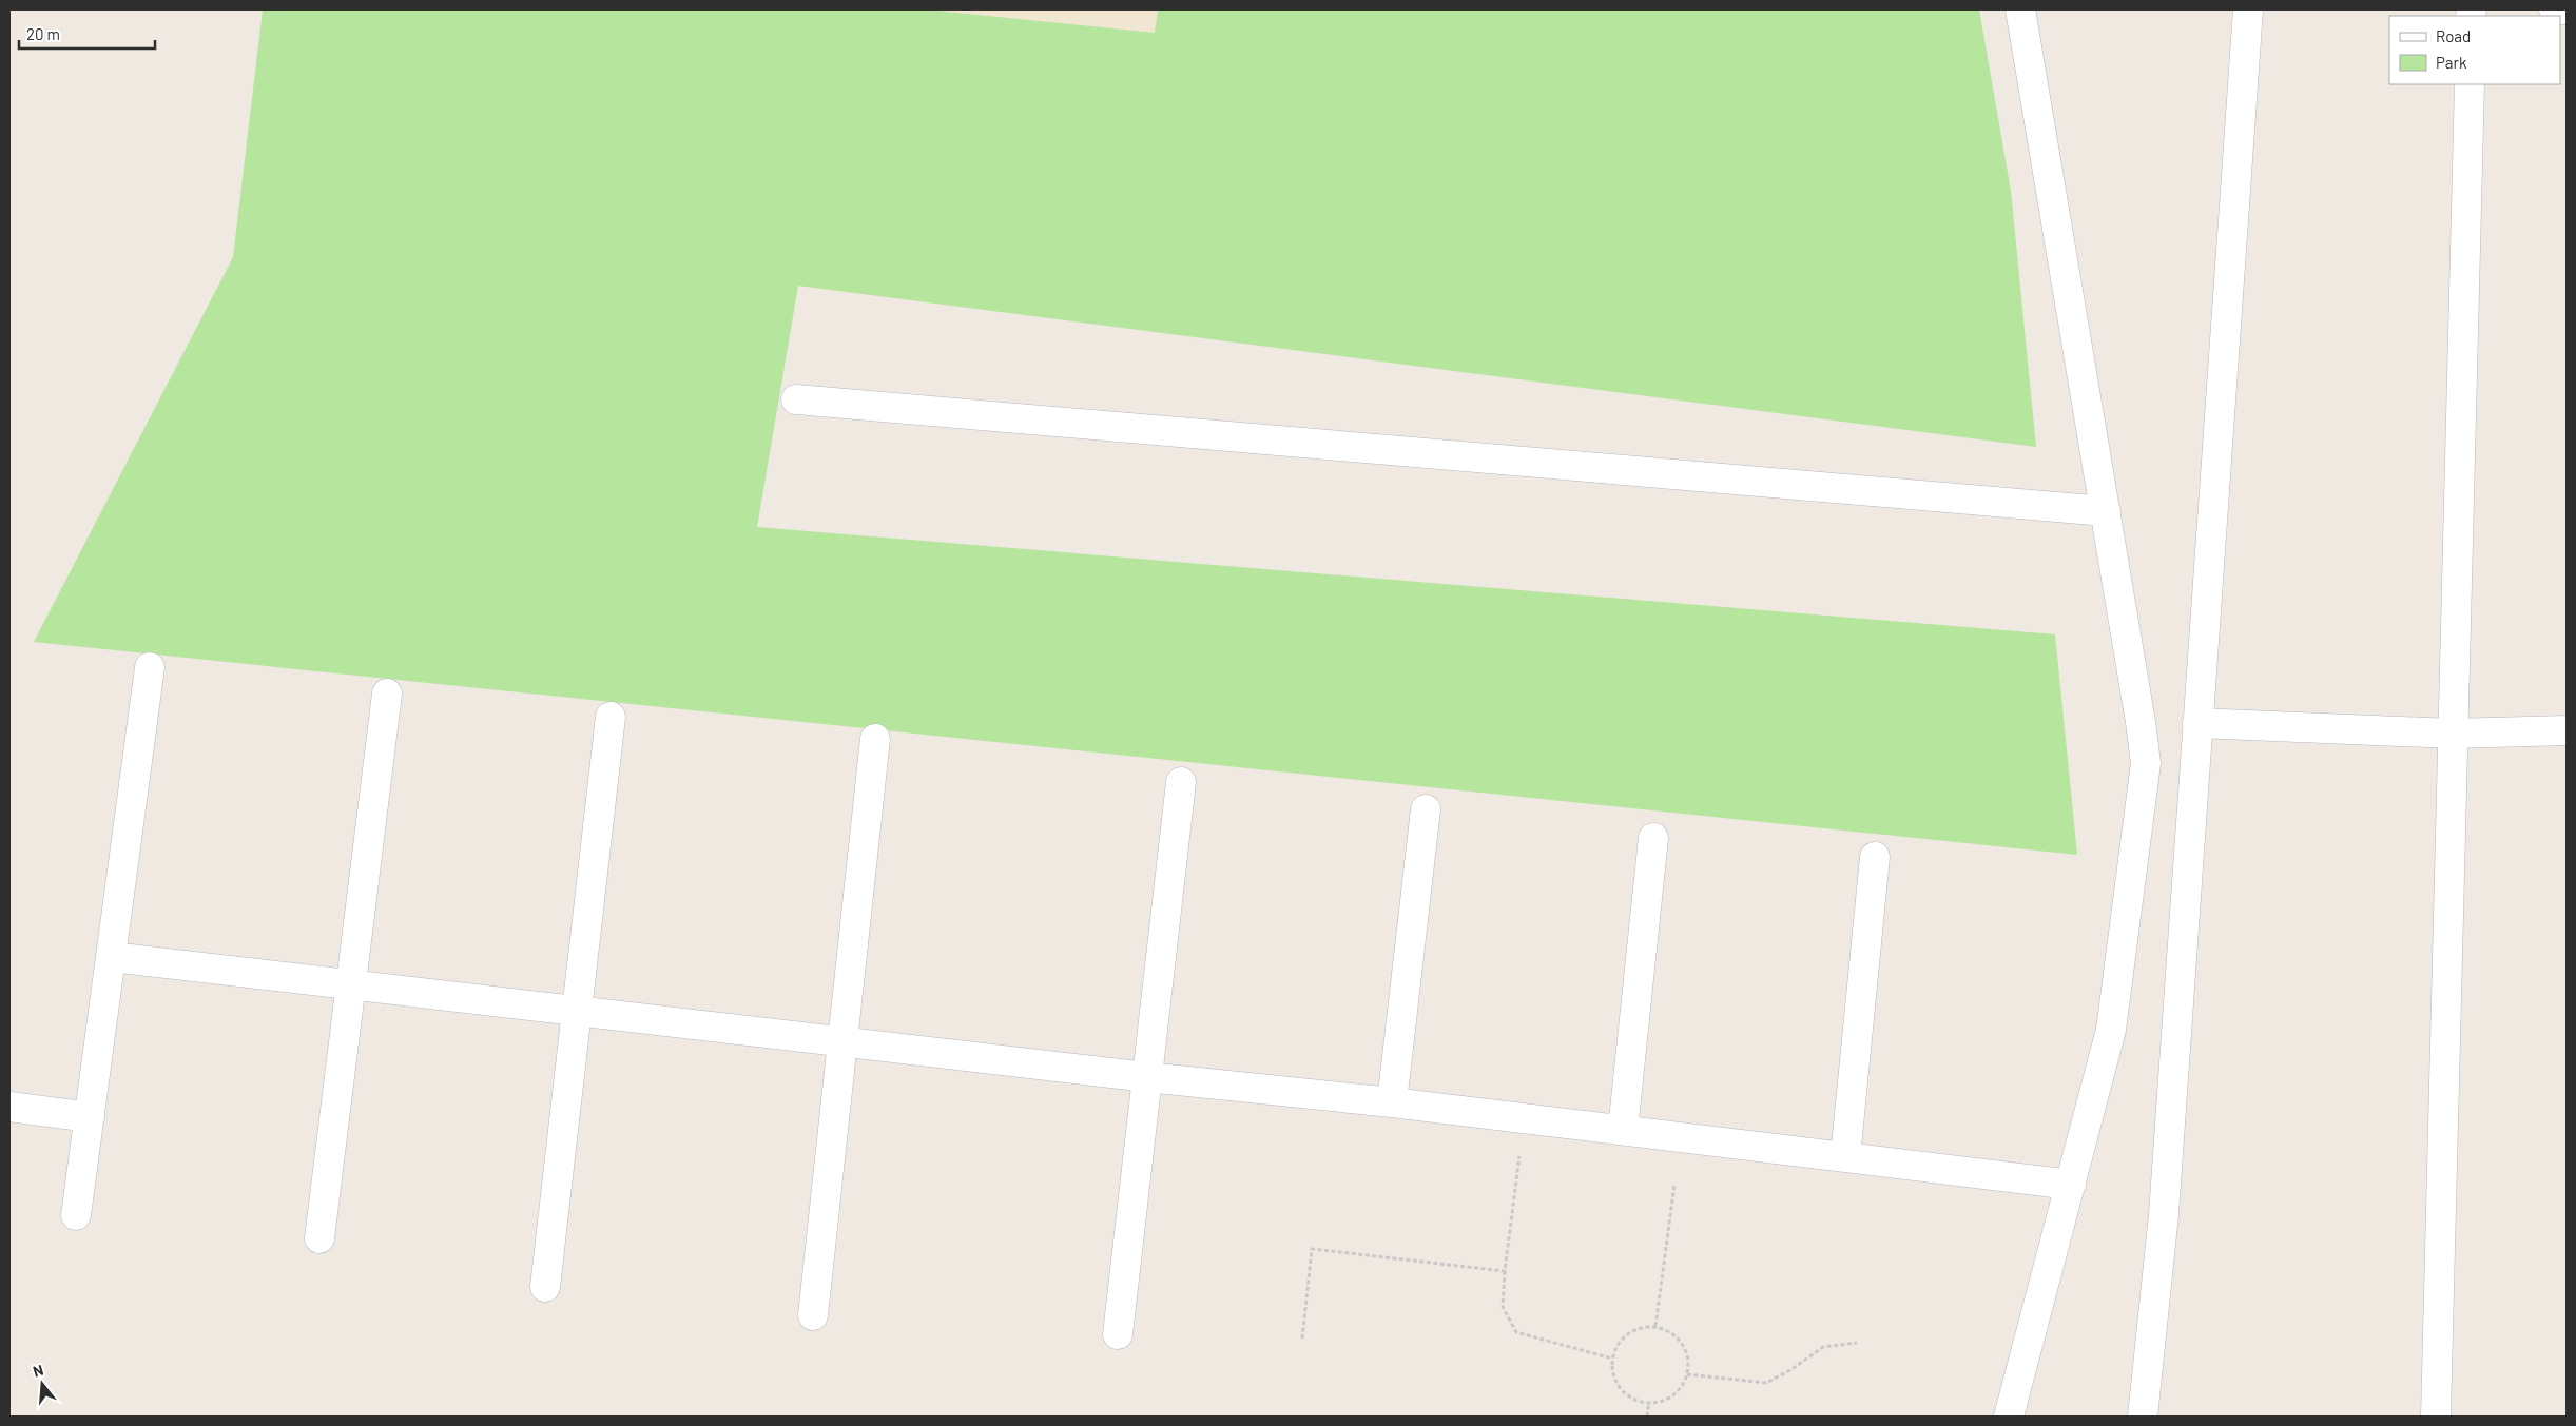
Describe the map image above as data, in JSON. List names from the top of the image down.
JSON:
{
  "legend": ["Road", "Park"],
  "scale_bar": "20 m",
  "north": "top"
}
